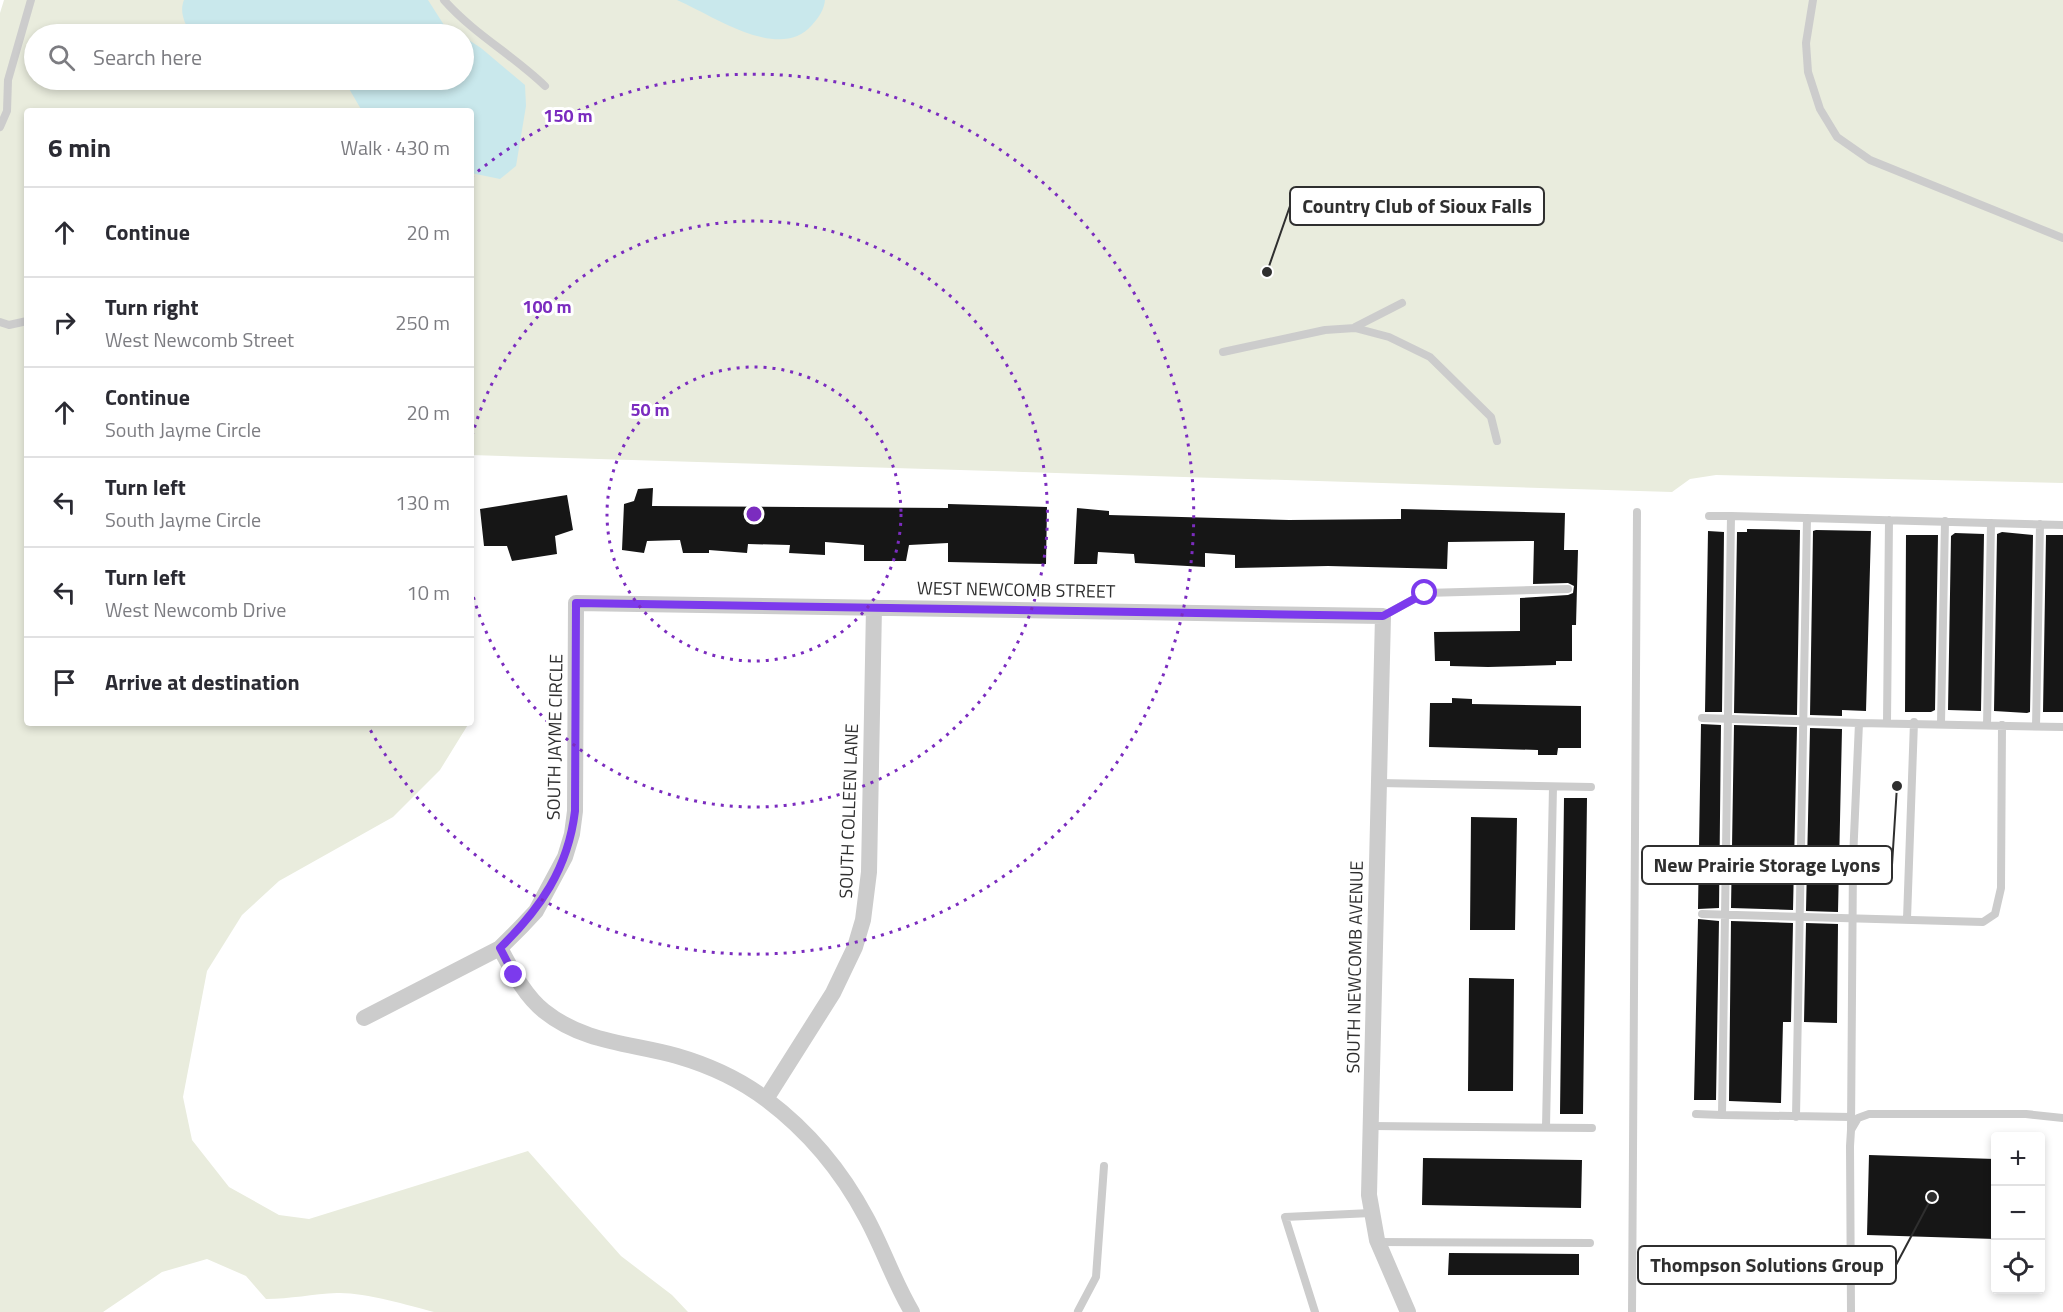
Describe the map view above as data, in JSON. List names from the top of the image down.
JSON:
{
  "streets": {
    "street": [
      "WEST NEWCOMB STREET",
      "SOUTH JAYME CIRCLE",
      "SOUTH COLLEEN LANE",
      "SOUTH NEWCOMB AVENUE"
    ]
  },
  "crossings": [
    ["WEST NEWCOMB STREET", "SOUTH JAYME CIRCLE"],
    ["WEST NEWCOMB STREET", "SOUTH COLLEEN LANE"],
    ["WEST NEWCOMB STREET", "SOUTH NEWCOMB AVENUE"]
  ],
  "places": ["Country Club of Sioux Falls", "New Prairie Storage Lyons", "Thompson Solutions Group"],
  "page": {
    "search": "Search here",
    "heading": ["6 min", "Walk · 430 m"],
    "list": [
      ["Continue", "20 m"],
      ["Turn right", "West Newcomb Street", "250 m"],
      ["Continue", "South Jayme Circle", "20 m"],
      ["Turn left", "South Jayme Circle", "130 m"],
      ["Turn left", "West Newcomb Drive", "10 m"],
      "Arrive at destination"
    ],
    "map_buttons": ["+", "−"]
  },
  "rings": ["150 m", "100 m", "50 m"]
}
